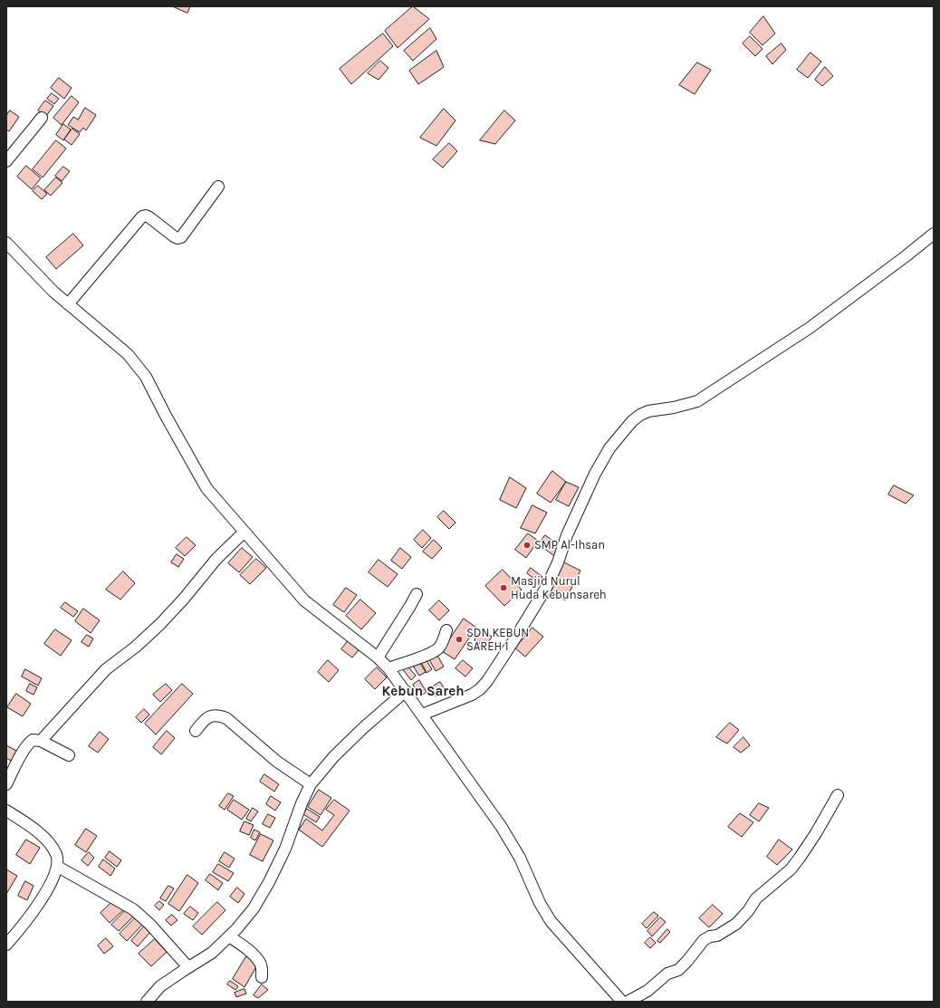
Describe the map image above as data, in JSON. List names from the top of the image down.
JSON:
{
  "districts": ["Kebun Sareh"],
  "places": ["SMP Al-Ihsan", "Masjid Nurul Huda Kebunsareh", "SDN KEBUN SAREH 1"]
}
